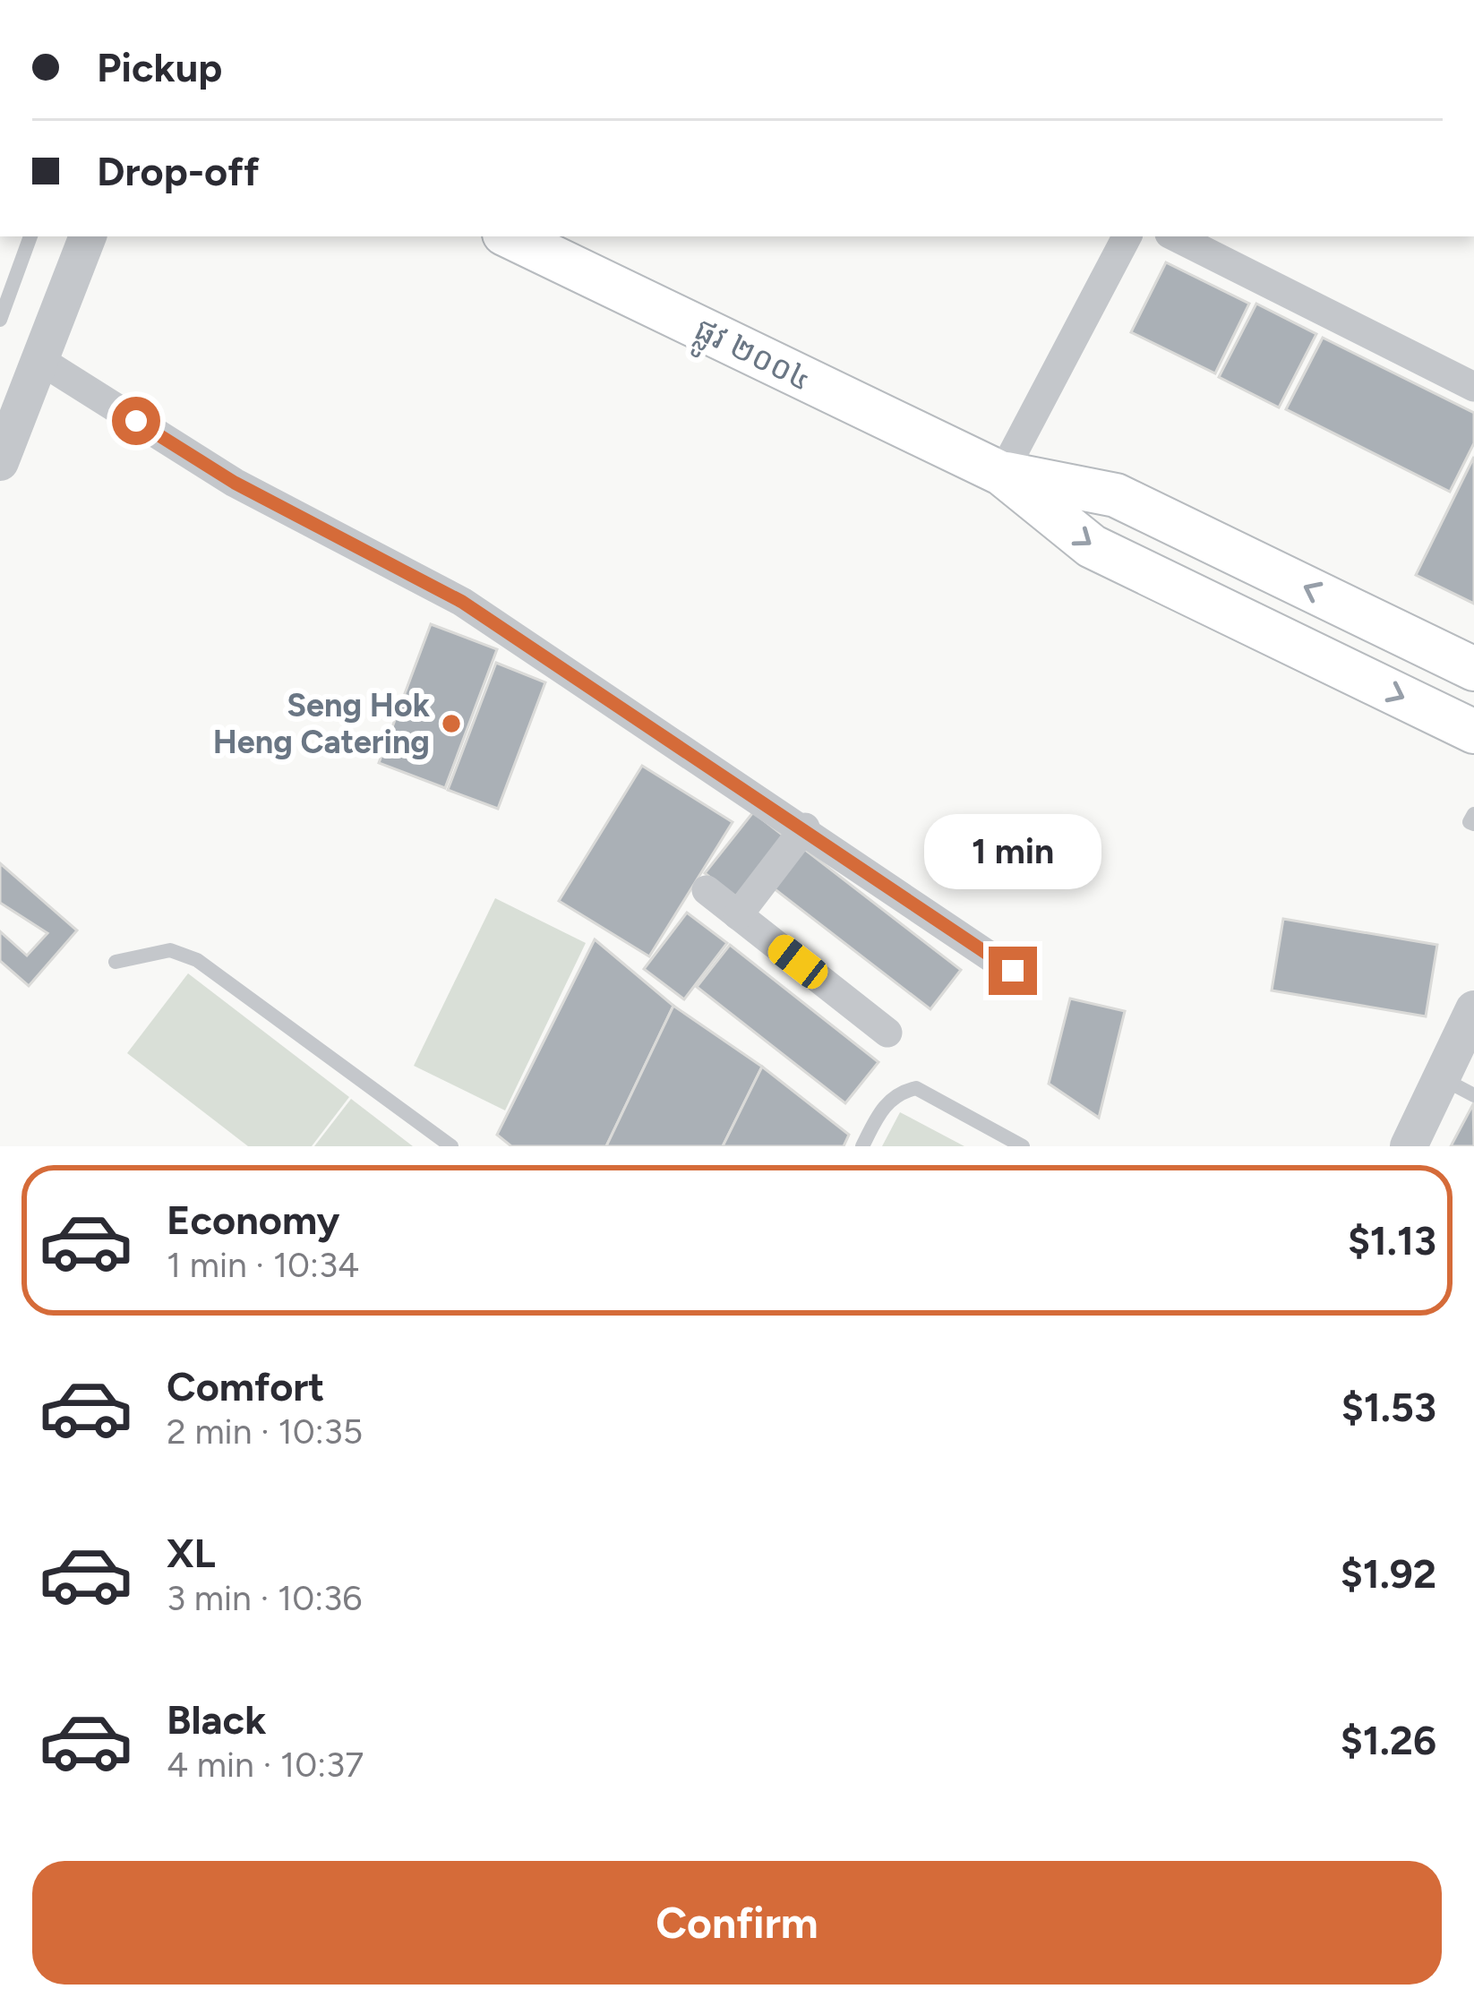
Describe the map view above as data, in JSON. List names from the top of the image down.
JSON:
{
  "streets": {
    "main road": ["ផ្លូវ ២០០៤"]
  },
  "places": ["Seng Hok Heng Catering"],
  "page": {
    "banner": ["Pickup", "Drop-off"],
    "bubble": "1 min",
    "list": [
      {
        "name": "Economy",
        "note": "1 min · 10:34",
        "value": "$1.13"
      },
      {
        "name": "Comfort",
        "note": "2 min · 10:35",
        "value": "$1.53"
      },
      {
        "name": "XL",
        "note": "3 min · 10:36",
        "value": "$1.92"
      },
      {
        "name": "Black",
        "note": "4 min · 10:37",
        "value": "$1.26"
      }
    ],
    "buttons": "Confirm"
  }
}
